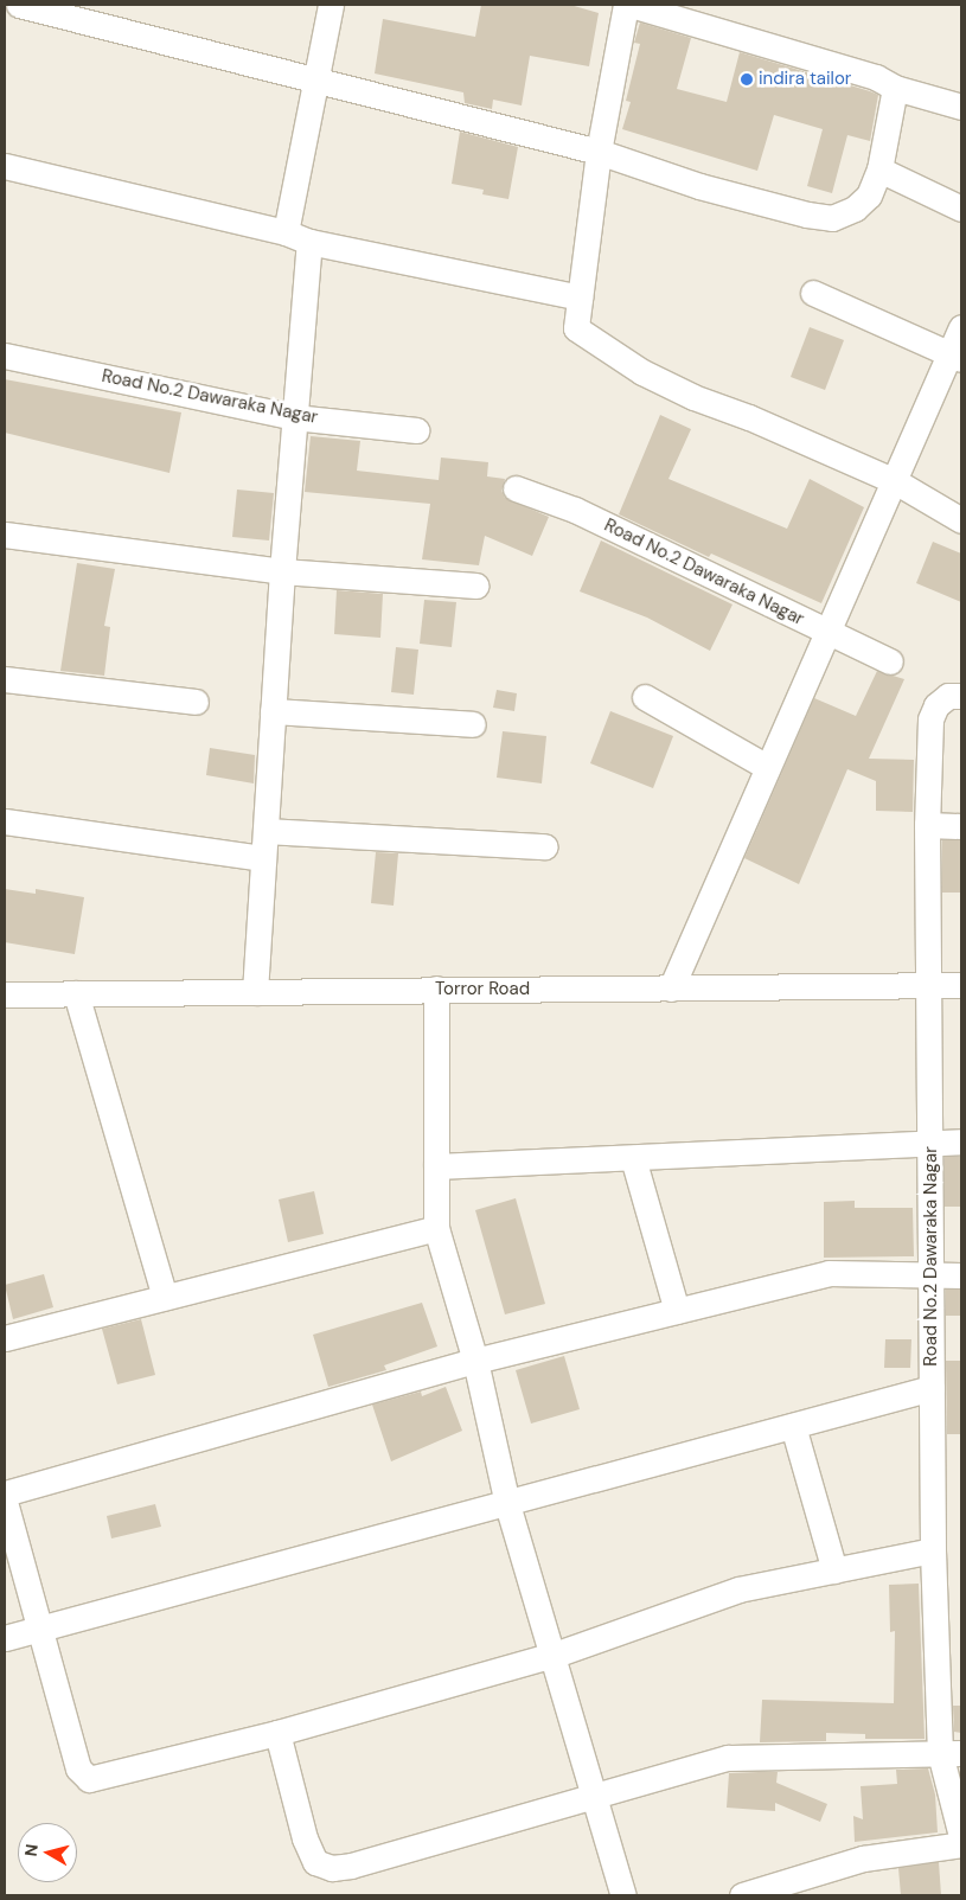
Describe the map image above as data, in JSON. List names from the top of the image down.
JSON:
{
  "streets": {
    "street": ["Road No.2 Dawaraka Nagar", "Torror Road"]
  },
  "crossings": [
    ["Road No.2 Dawaraka Nagar", "Torror Road"]
  ],
  "places": ["indira tailor"],
  "north": "left"
}
